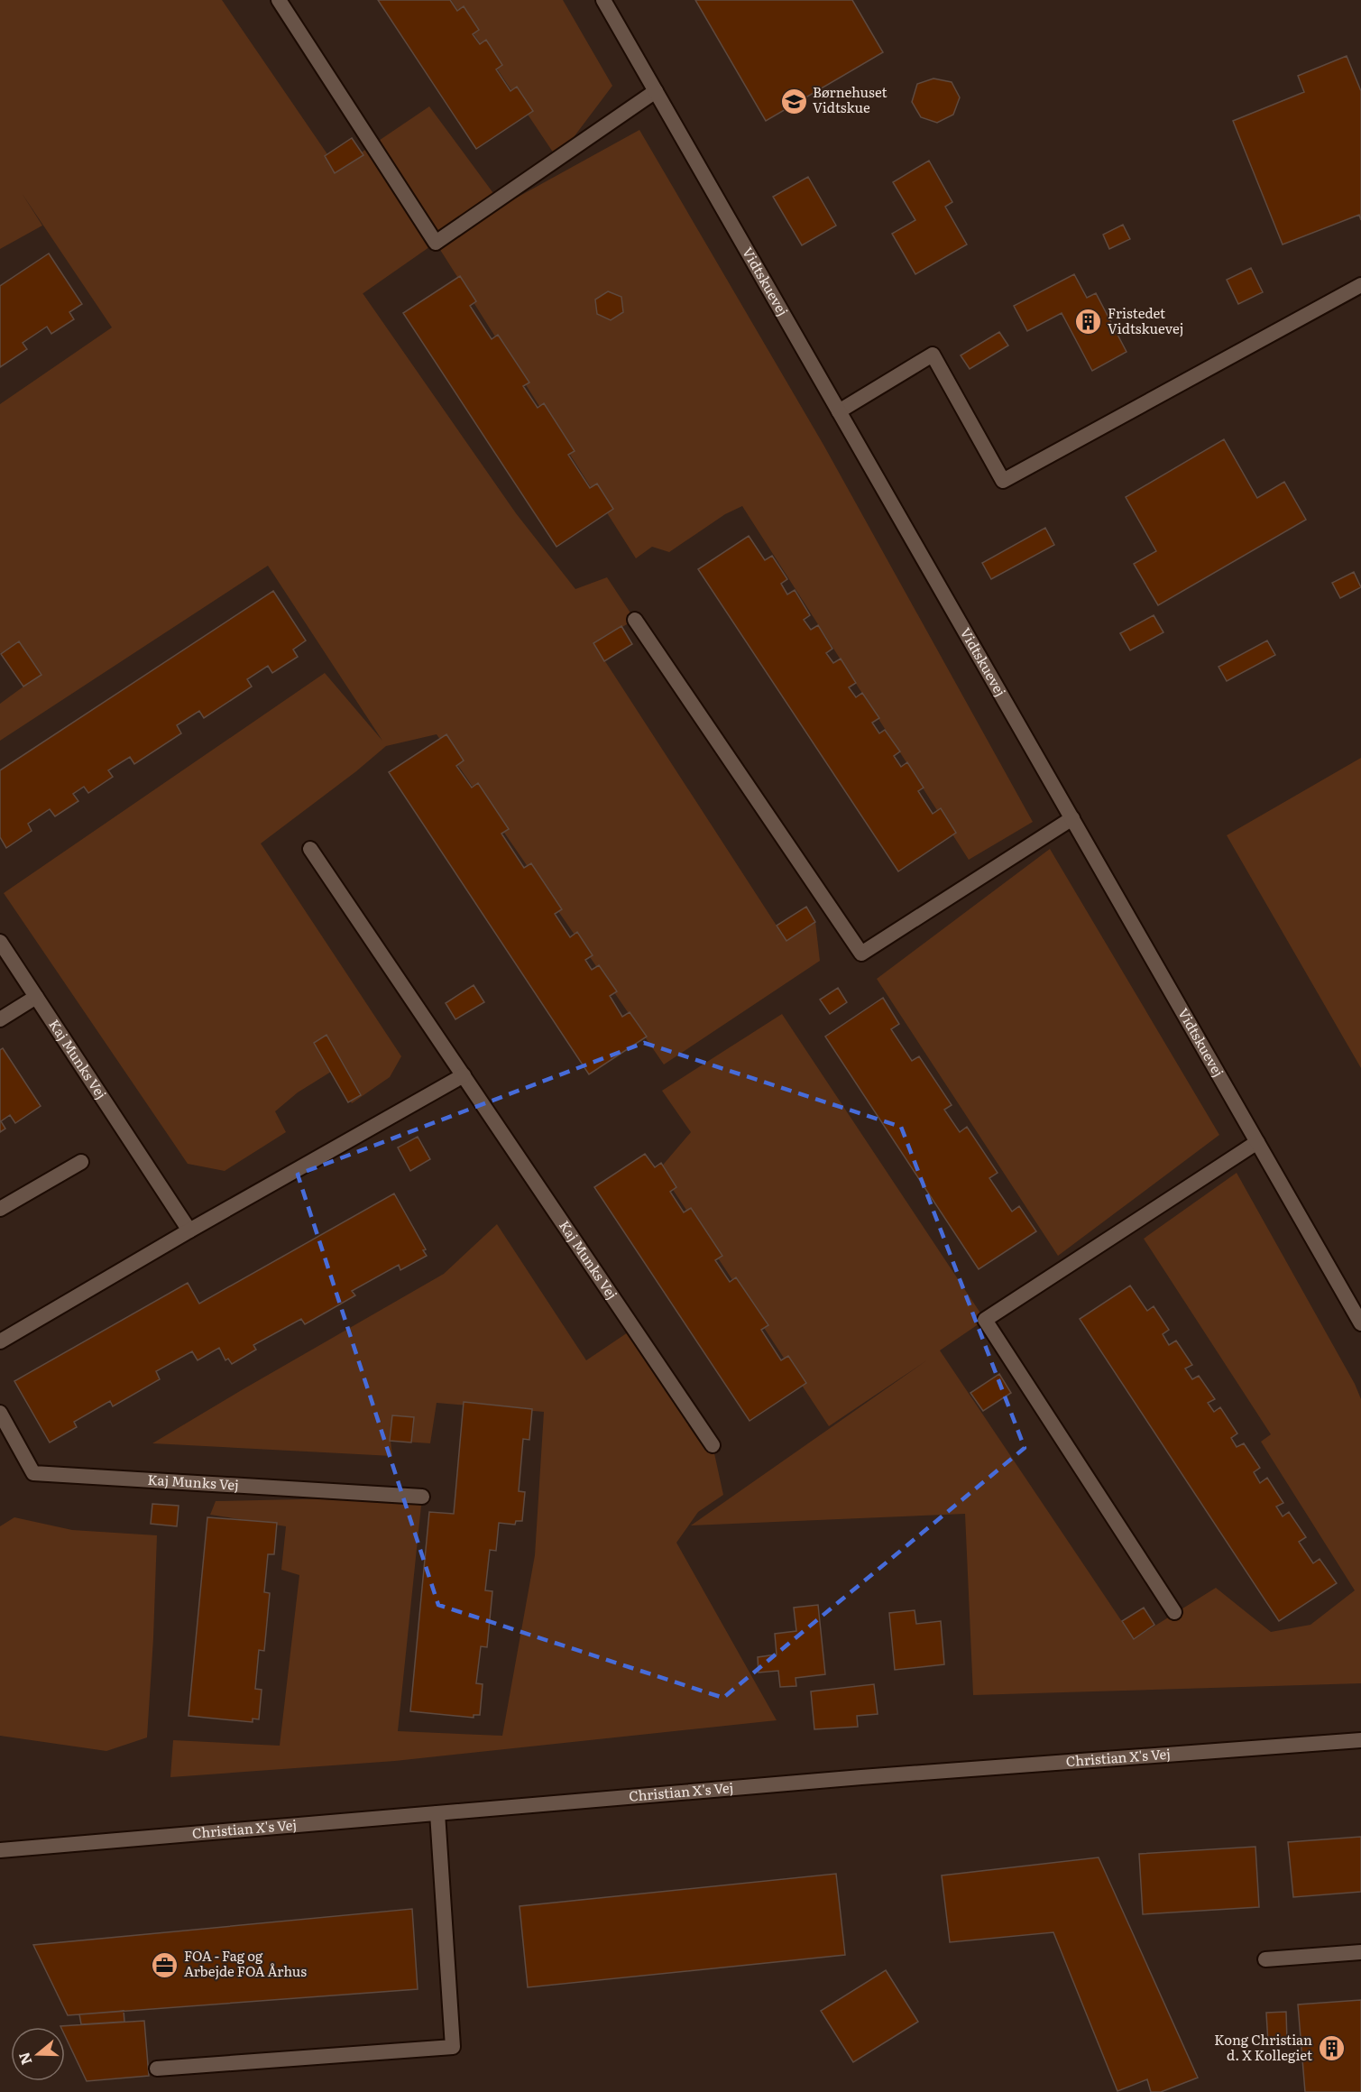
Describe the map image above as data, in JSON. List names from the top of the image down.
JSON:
{
  "streets": {
    "street": ["Vidtskuevej", "Kaj Munks Vej", "Christian X's Vej"]
  },
  "places": {
    "school or university": ["Børnehuset Vidtskue"],
    "building": ["Fristedet Vidtskuevej", "Kong Christian d. X Kollegiet"],
    "office": ["FOA - Fag og Arbejde FOA Århus"]
  },
  "north": "left"
}
